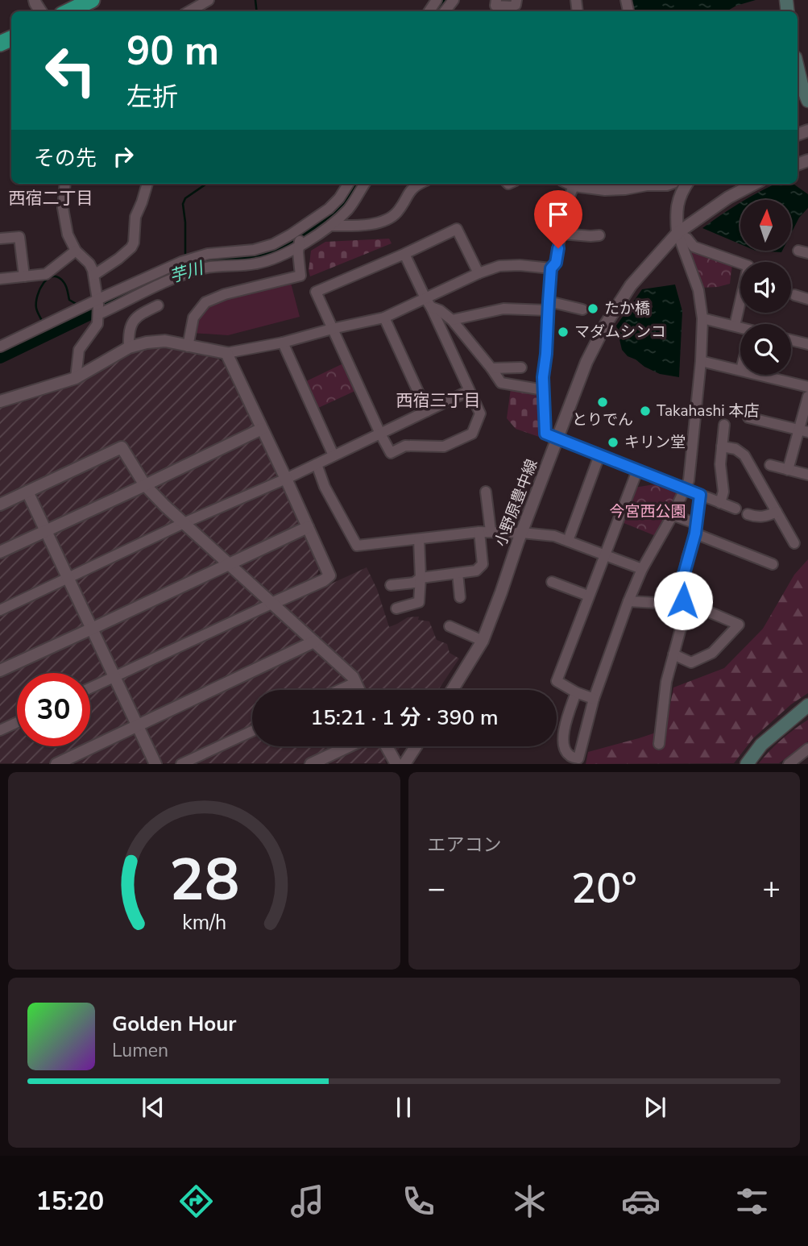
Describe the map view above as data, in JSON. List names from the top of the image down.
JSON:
{
  "streets": {
    "street": ["小野原豊中線"]
  },
  "districts": ["西宿二丁目", "西宿三丁目"],
  "water": ["芋川"],
  "parks": ["今宮西公園"],
  "places": [
    "たか橋",
    "マダムシンコ",
    "とりでん",
    "Takahashi 本店",
    "キリン堂"
  ],
  "north": "top",
  "page": {
    "turn": ["90 m", "左折"],
    "then": "その先",
    "limit": "30",
    "trip": "15:21 · 1 分 · 390 m",
    "tile": "エアコン",
    "heat": ["−", "20°", "+"],
    "song": ["Golden Hour", "Lumen"],
    "tabs": "15:20",
    "gauge": ["28", "km/h"]
  }
}
